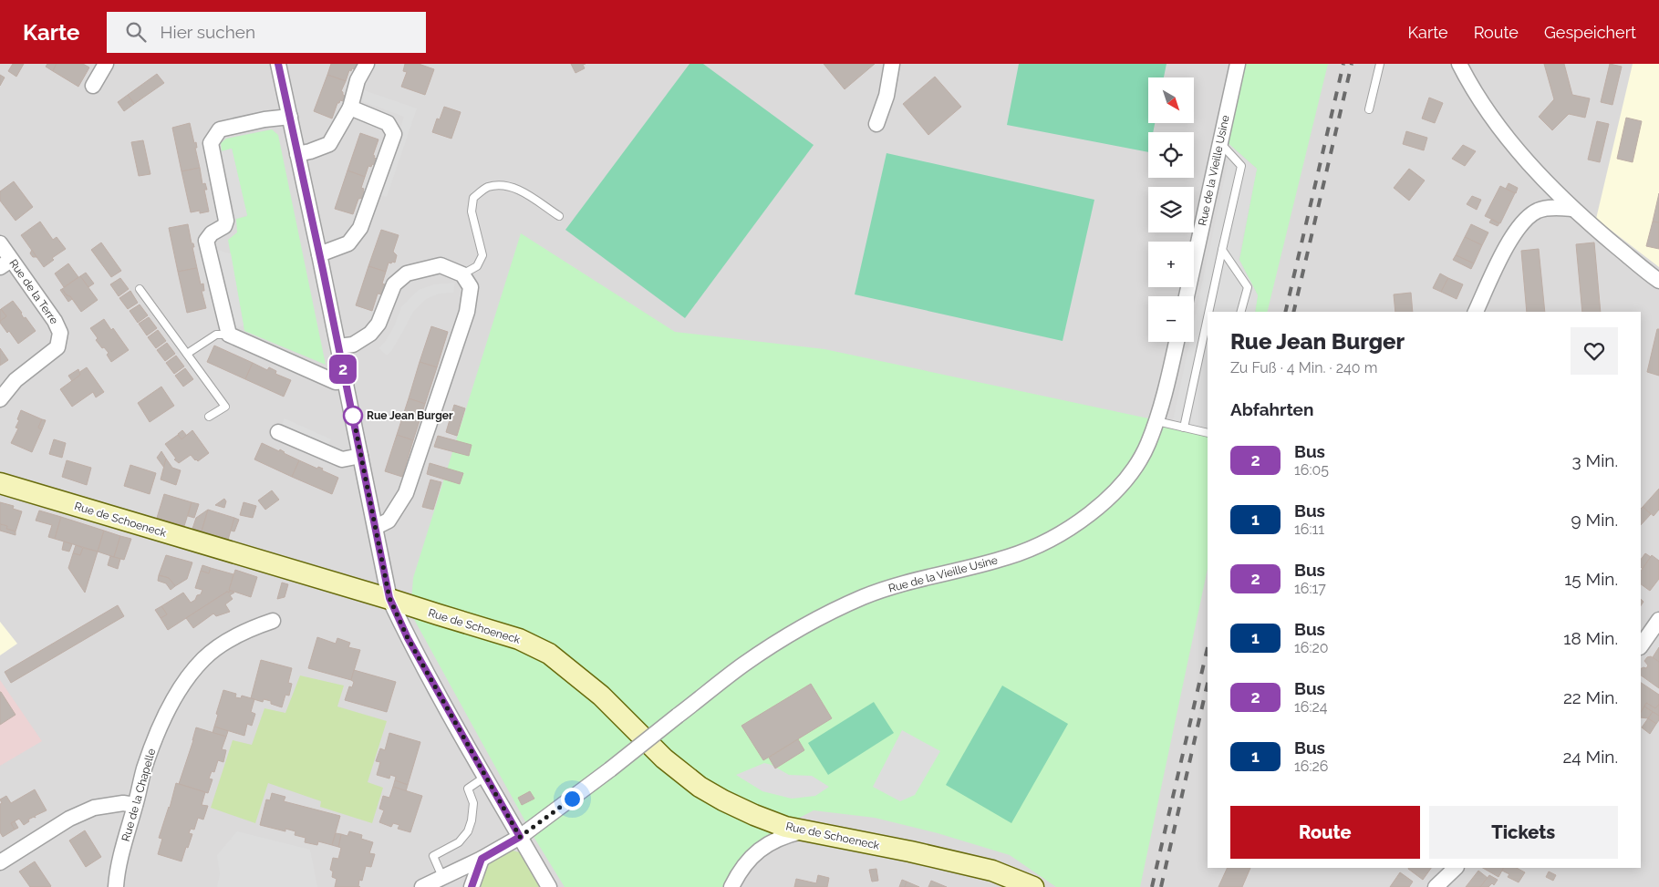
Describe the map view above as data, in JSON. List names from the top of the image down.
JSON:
{
  "streets": {
    "main road": ["Rue de Schoeneck"],
    "street": ["Rue de la Vieille Usine", "Rue de la Terre", "Rue de la Chapelle"]
  },
  "places": ["Rue Jean Burger"],
  "lines": ["bus line 2"],
  "north": "bottom right",
  "page": {
    "header": "Karte",
    "search": "Hier suchen",
    "nav": ["Karte", "Route", "Gespeichert"],
    "on_map": "2",
    "map_buttons": ["+", "−"],
    "heading": [
      ["Rue Jean Burger", "Zu Fuß · 4 Min. · 240 m"],
      "Abfahrten"
    ],
    "list": [
      {
        "mark": "2",
        "name": "Bus",
        "note": "16:05",
        "value": "3 Min."
      },
      {
        "mark": "1",
        "name": "Bus",
        "note": "16:11",
        "value": "9 Min."
      },
      {
        "mark": "2",
        "name": "Bus",
        "note": "16:17",
        "value": "15 Min."
      },
      {
        "mark": "1",
        "name": "Bus",
        "note": "16:20",
        "value": "18 Min."
      },
      {
        "mark": "2",
        "name": "Bus",
        "note": "16:24",
        "value": "22 Min."
      },
      {
        "mark": "1",
        "name": "Bus",
        "note": "16:26",
        "value": "24 Min."
      }
    ],
    "buttons": ["Route", "Tickets"]
  }
}
